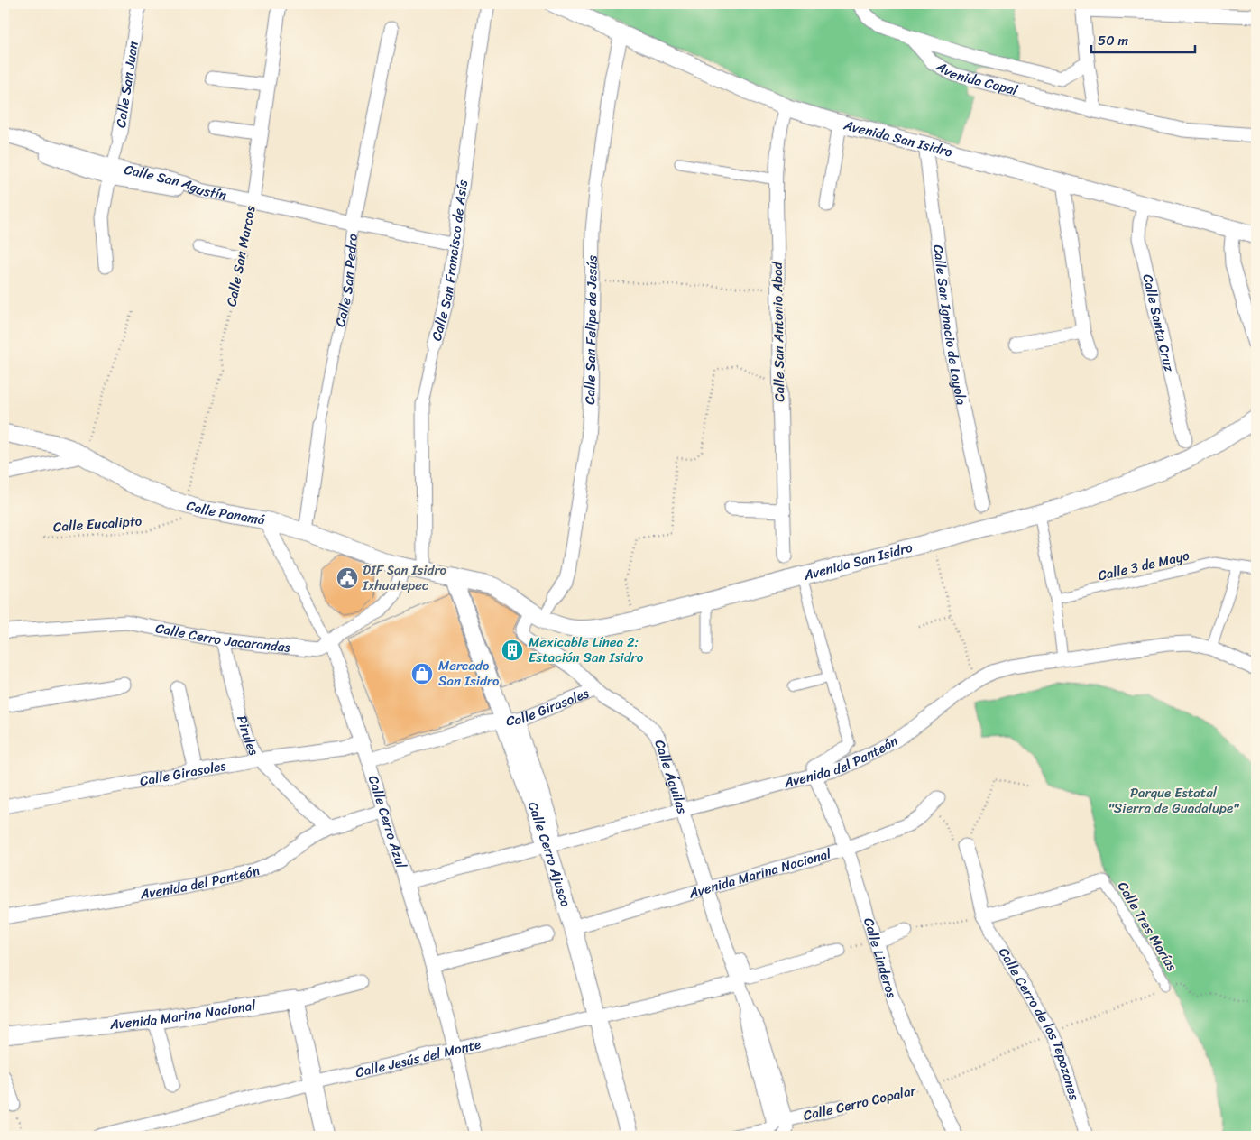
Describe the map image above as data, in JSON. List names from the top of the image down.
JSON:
{
  "streets": {
    "street": [
      "Avenida Copal",
      "Calle San Juan",
      "Avenida San Isidro",
      "Calle San Agustín",
      "Calle San Marcos",
      "Calle San Francisco de Asís",
      "Calle San Pedro",
      "Calle Santa Cruz",
      "Calle San Ignacio de Loyola",
      "Calle San Felipe de Jesús",
      "Calle San Antonio Abad",
      "Calle Panamá",
      "Calle 3 de Mayo",
      "Calle Cerro Jacarandas",
      "Calle Girasoles",
      "Pirules",
      "Avenida del Panteón",
      "Calle Águilas",
      "Calle Cerro Azul",
      "Calle Cerro Ajusco",
      "Avenida Marina Nacional",
      "Calle Tres Marías",
      "Calle Linderos",
      "Calle Cerro de los Tepozanes",
      "Calle Jesús del Monte",
      "Calle Cerro Copalar"
    ],
    "path": ["Calle Eucalipto"]
  },
  "crossings": [
    ["Calle San Juan", "Calle San Agustín"],
    ["Avenida San Isidro", "Calle Santa Cruz"],
    ["Avenida San Isidro", "Calle San Ignacio de Loyola"],
    ["Avenida San Isidro", "Calle San Felipe de Jesús"],
    ["Avenida San Isidro", "Calle San Antonio Abad"],
    ["Avenida San Isidro", "Calle Panamá"],
    ["Avenida San Isidro", "Calle Águilas"],
    ["Avenida San Isidro", "Calle Cerro Ajusco"],
    ["Calle San Agustín", "Calle San Marcos"],
    ["Calle San Agustín", "Calle San Francisco de Asís"],
    ["Calle San Agustín", "Calle San Pedro"],
    ["Calle San Marcos", "Calle Panamá"],
    ["Calle San Francisco de Asís", "Calle Panamá"],
    ["Calle San Pedro", "Calle Panamá"],
    ["Calle San Felipe de Jesús", "Calle Águilas"],
    ["Calle Panamá", "Calle Eucalipto"],
    ["Calle Panamá", "Calle Cerro Jacarandas"],
    ["Calle Panamá", "Calle Cerro Azul"],
    ["Calle Panamá", "Calle Cerro Ajusco"],
    ["Calle Cerro Jacarandas", "Pirules"],
    ["Calle Cerro Jacarandas", "Calle Cerro Azul"],
    ["Calle Girasoles", "Pirules"],
    ["Calle Girasoles", "Calle Águilas"],
    ["Calle Girasoles", "Calle Cerro Azul"],
    ["Calle Girasoles", "Calle Cerro Ajusco"],
    ["Pirules", "Avenida del Panteón"],
    ["Avenida del Panteón", "Calle Águilas"],
    ["Avenida del Panteón", "Calle Cerro Azul"],
    ["Avenida del Panteón", "Calle Cerro Ajusco"],
    ["Avenida del Panteón", "Calle Linderos"],
    ["Calle Águilas", "Avenida Marina Nacional"],
    ["Calle Águilas", "Calle Jesús del Monte"],
    ["Calle Águilas", "Calle Cerro Copalar"],
    ["Calle Cerro Azul", "Calle Jesús del Monte"],
    ["Calle Cerro Ajusco", "Avenida Marina Nacional"],
    ["Calle Cerro Ajusco", "Calle Jesús del Monte"],
    ["Avenida Marina Nacional", "Calle Linderos"],
    ["Calle Linderos", "Calle Cerro Copalar"]
  ],
  "parks": ["Parque Estatal \"Sierra de Guadalupe\""],
  "places": {
    "public building": ["DIF San Isidro Ixhuatepec"],
    "building": ["Mexicable Línea 2: Estación San Isidro"],
    "shop": ["Mercado San Isidro"]
  },
  "scale_bar": "50 m"
}
